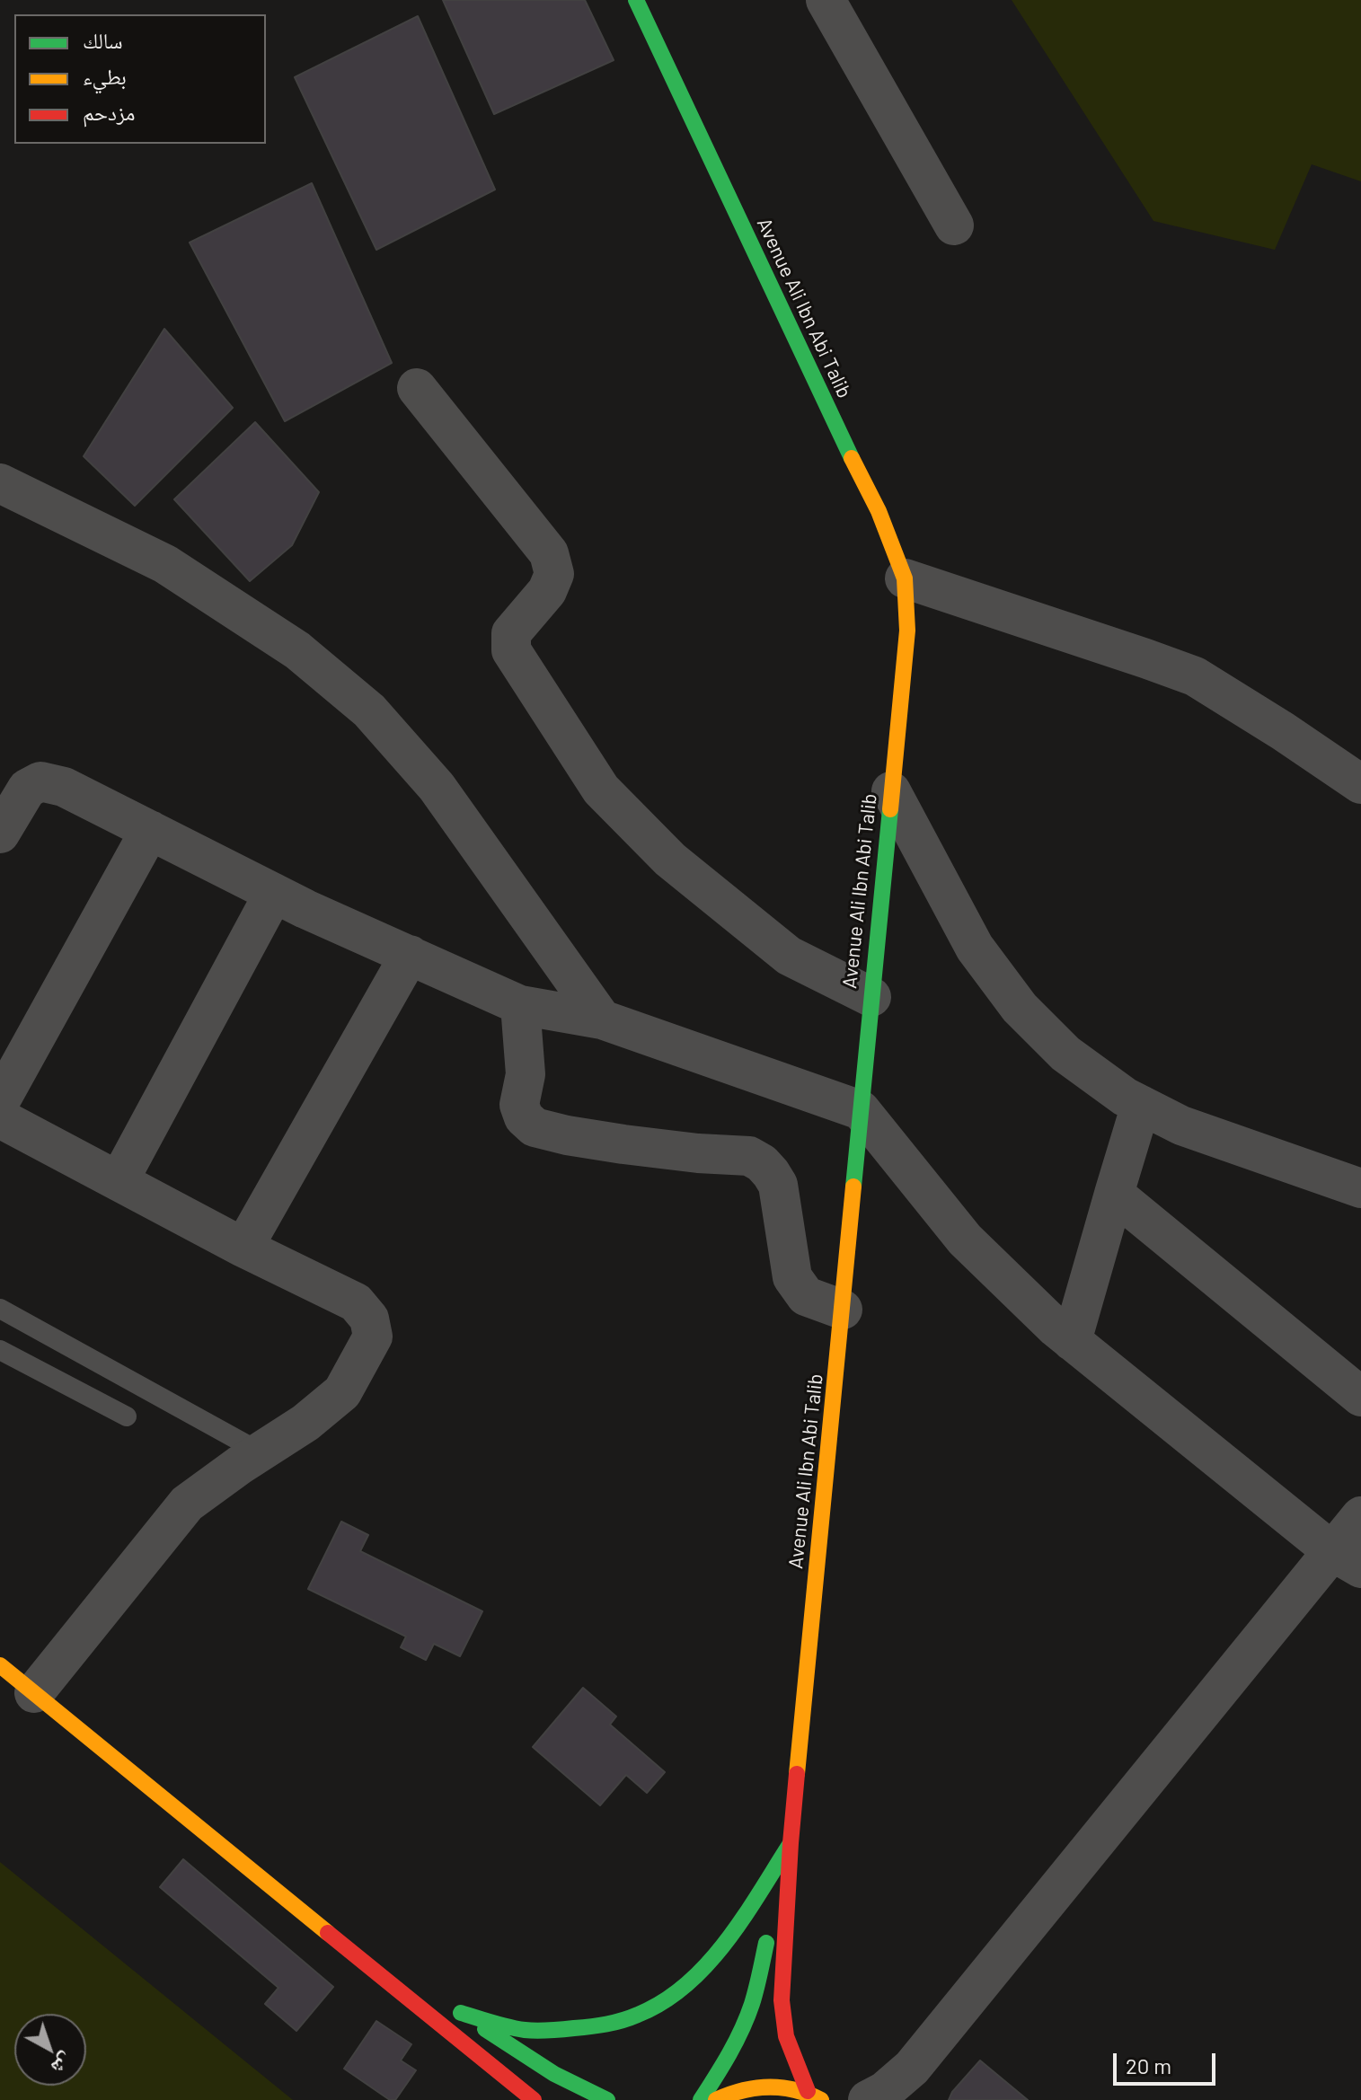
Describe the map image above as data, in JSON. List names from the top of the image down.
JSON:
{
  "streets": {
    "main road": ["Avenue Ali Ibn Abi Talib"]
  },
  "legend": ["سالك", "بطيء", "مزدحم"],
  "scale_bar": "20 m",
  "north": "bottom right"
}
